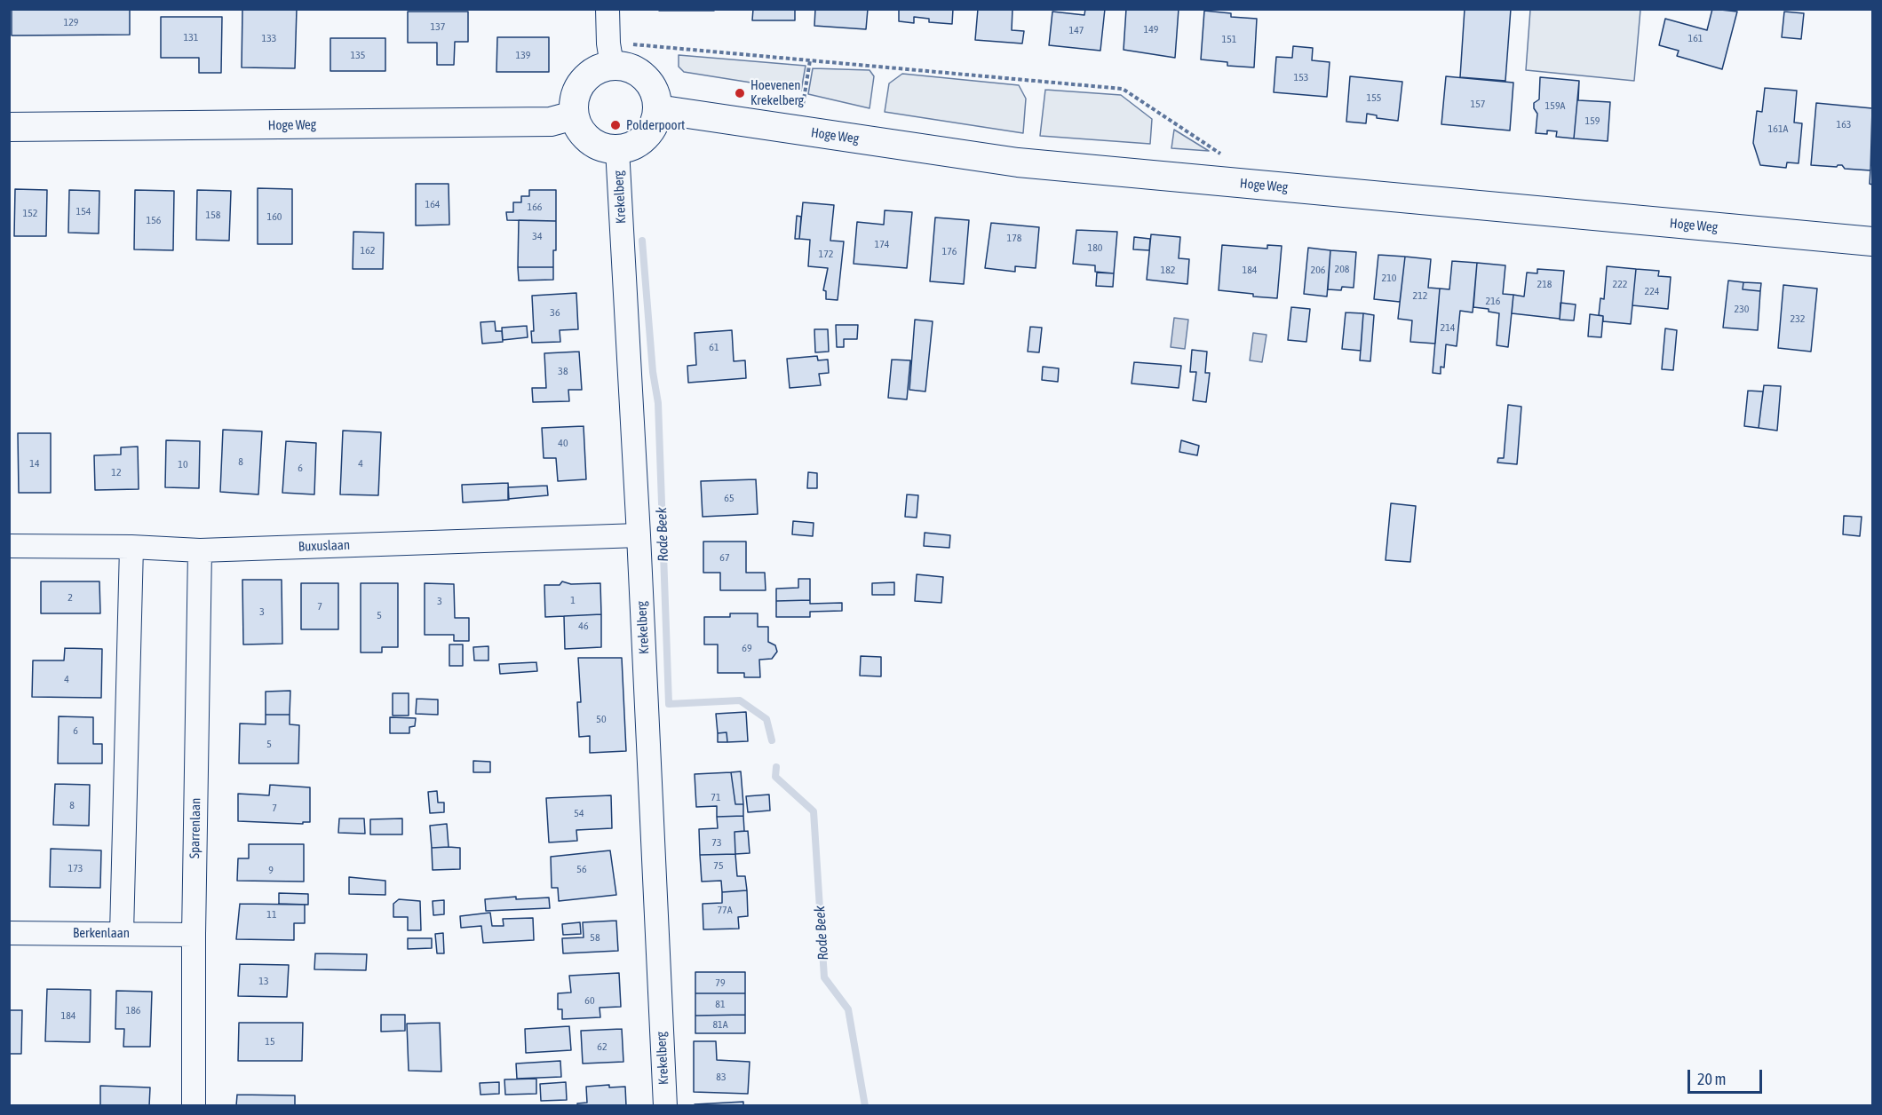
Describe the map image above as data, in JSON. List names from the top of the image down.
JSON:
{
  "streets": {
    "street": [
      "Hoge Weg",
      "Krekelberg",
      "Buxuslaan",
      "Sparrenlaan",
      "Berkenlaan"
    ]
  },
  "crossings": [
    ["Hoge Weg", "Krekelberg"],
    ["Krekelberg", "Buxuslaan"],
    ["Buxuslaan", "Sparrenlaan"],
    ["Sparrenlaan", "Berkenlaan"]
  ],
  "water": ["Rode Beek"],
  "places": ["Hoevenen Krekelberg", "Polderpoort"],
  "house_numbers": [
    "129",
    "137",
    "149",
    "147",
    "131",
    "133",
    "161",
    "151",
    "135",
    "139",
    "153",
    "155",
    "157",
    "159A",
    "159",
    "163",
    "161A",
    "164",
    "166",
    "154",
    "152",
    "158",
    "160",
    "156",
    "34",
    "178",
    "174",
    "180",
    "162",
    "176",
    "172",
    "208",
    "182",
    "184",
    "206",
    "210",
    "218",
    "222",
    "224",
    "212",
    "216",
    "230",
    "36",
    "232",
    "214",
    "61",
    "38",
    "40",
    "8",
    "14",
    "4",
    "10",
    "6",
    "12",
    "65",
    "67",
    "2",
    "1",
    "3",
    "7",
    "3",
    "5",
    "46",
    "69",
    "4",
    "50",
    "6",
    "5",
    "71",
    "8",
    "7",
    "54",
    "73",
    "75",
    "173",
    "56",
    "9",
    "77A",
    "11",
    "58",
    "13",
    "79",
    "60",
    "81",
    "186",
    "184",
    "81A",
    "15",
    "62",
    "83"
  ],
  "scale_bar": "20 m"
}
